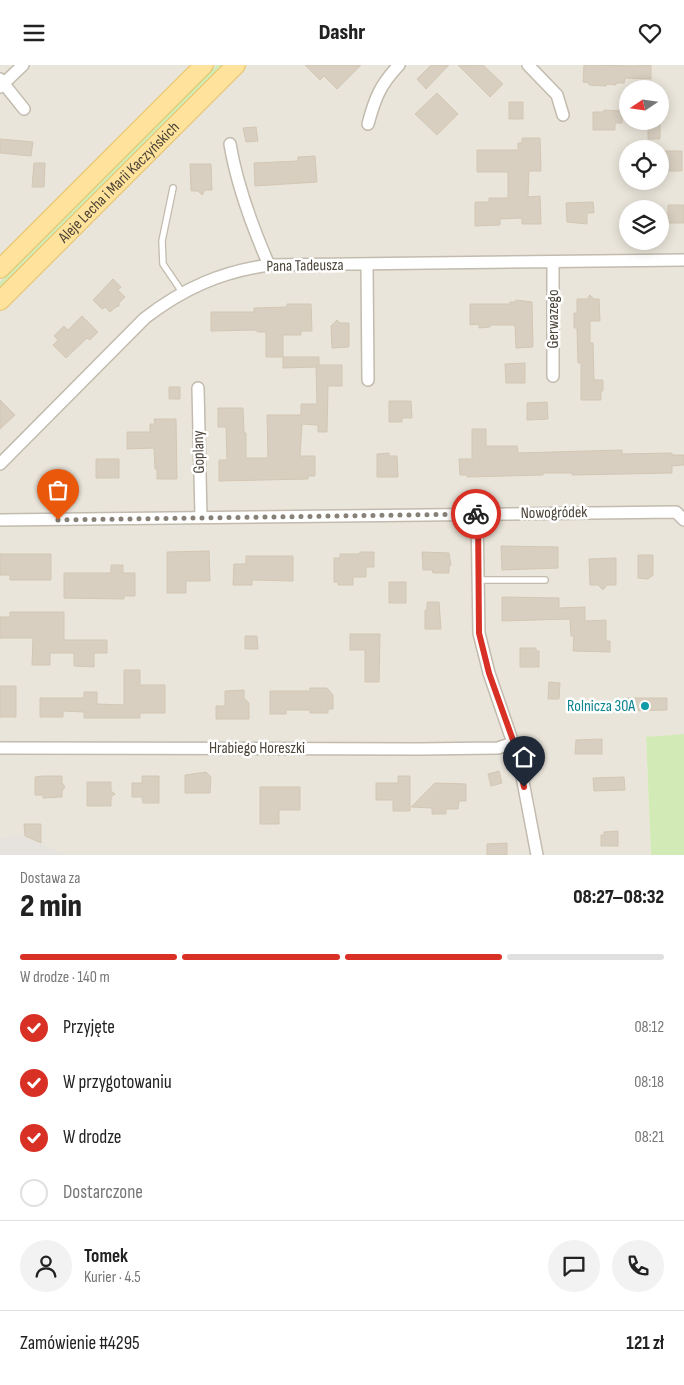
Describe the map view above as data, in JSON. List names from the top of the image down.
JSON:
{
  "streets": {
    "main road": ["Aleje Lecha i Marii Kaczyńskich"],
    "street": [
      "Pana Tadeusza",
      "Gerwazego",
      "Goplany",
      "Nowogródek",
      "Hrabiego Horeszki"
    ]
  },
  "crossings": [
    ["Pana Tadeusza", "Gerwazego"],
    ["Goplany", "Nowogródek"]
  ],
  "places": ["Rolnicza 30A"],
  "north": "left",
  "page": {
    "header": "Dashr",
    "heading": ["2 min", "Dostawa za", "08:27–08:32"],
    "panel": [
      "Tomek",
      "Kurier · 4.5",
      "Zamówienie #4295",
      "121 zł"
    ],
    "bar": "W drodze · 140 m",
    "list": [
      ["Przyjęte", "08:12"],
      ["W przygotowaniu", "08:18"],
      ["W drodze", "08:21"],
      "Dostarczone"
    ]
  }
}
